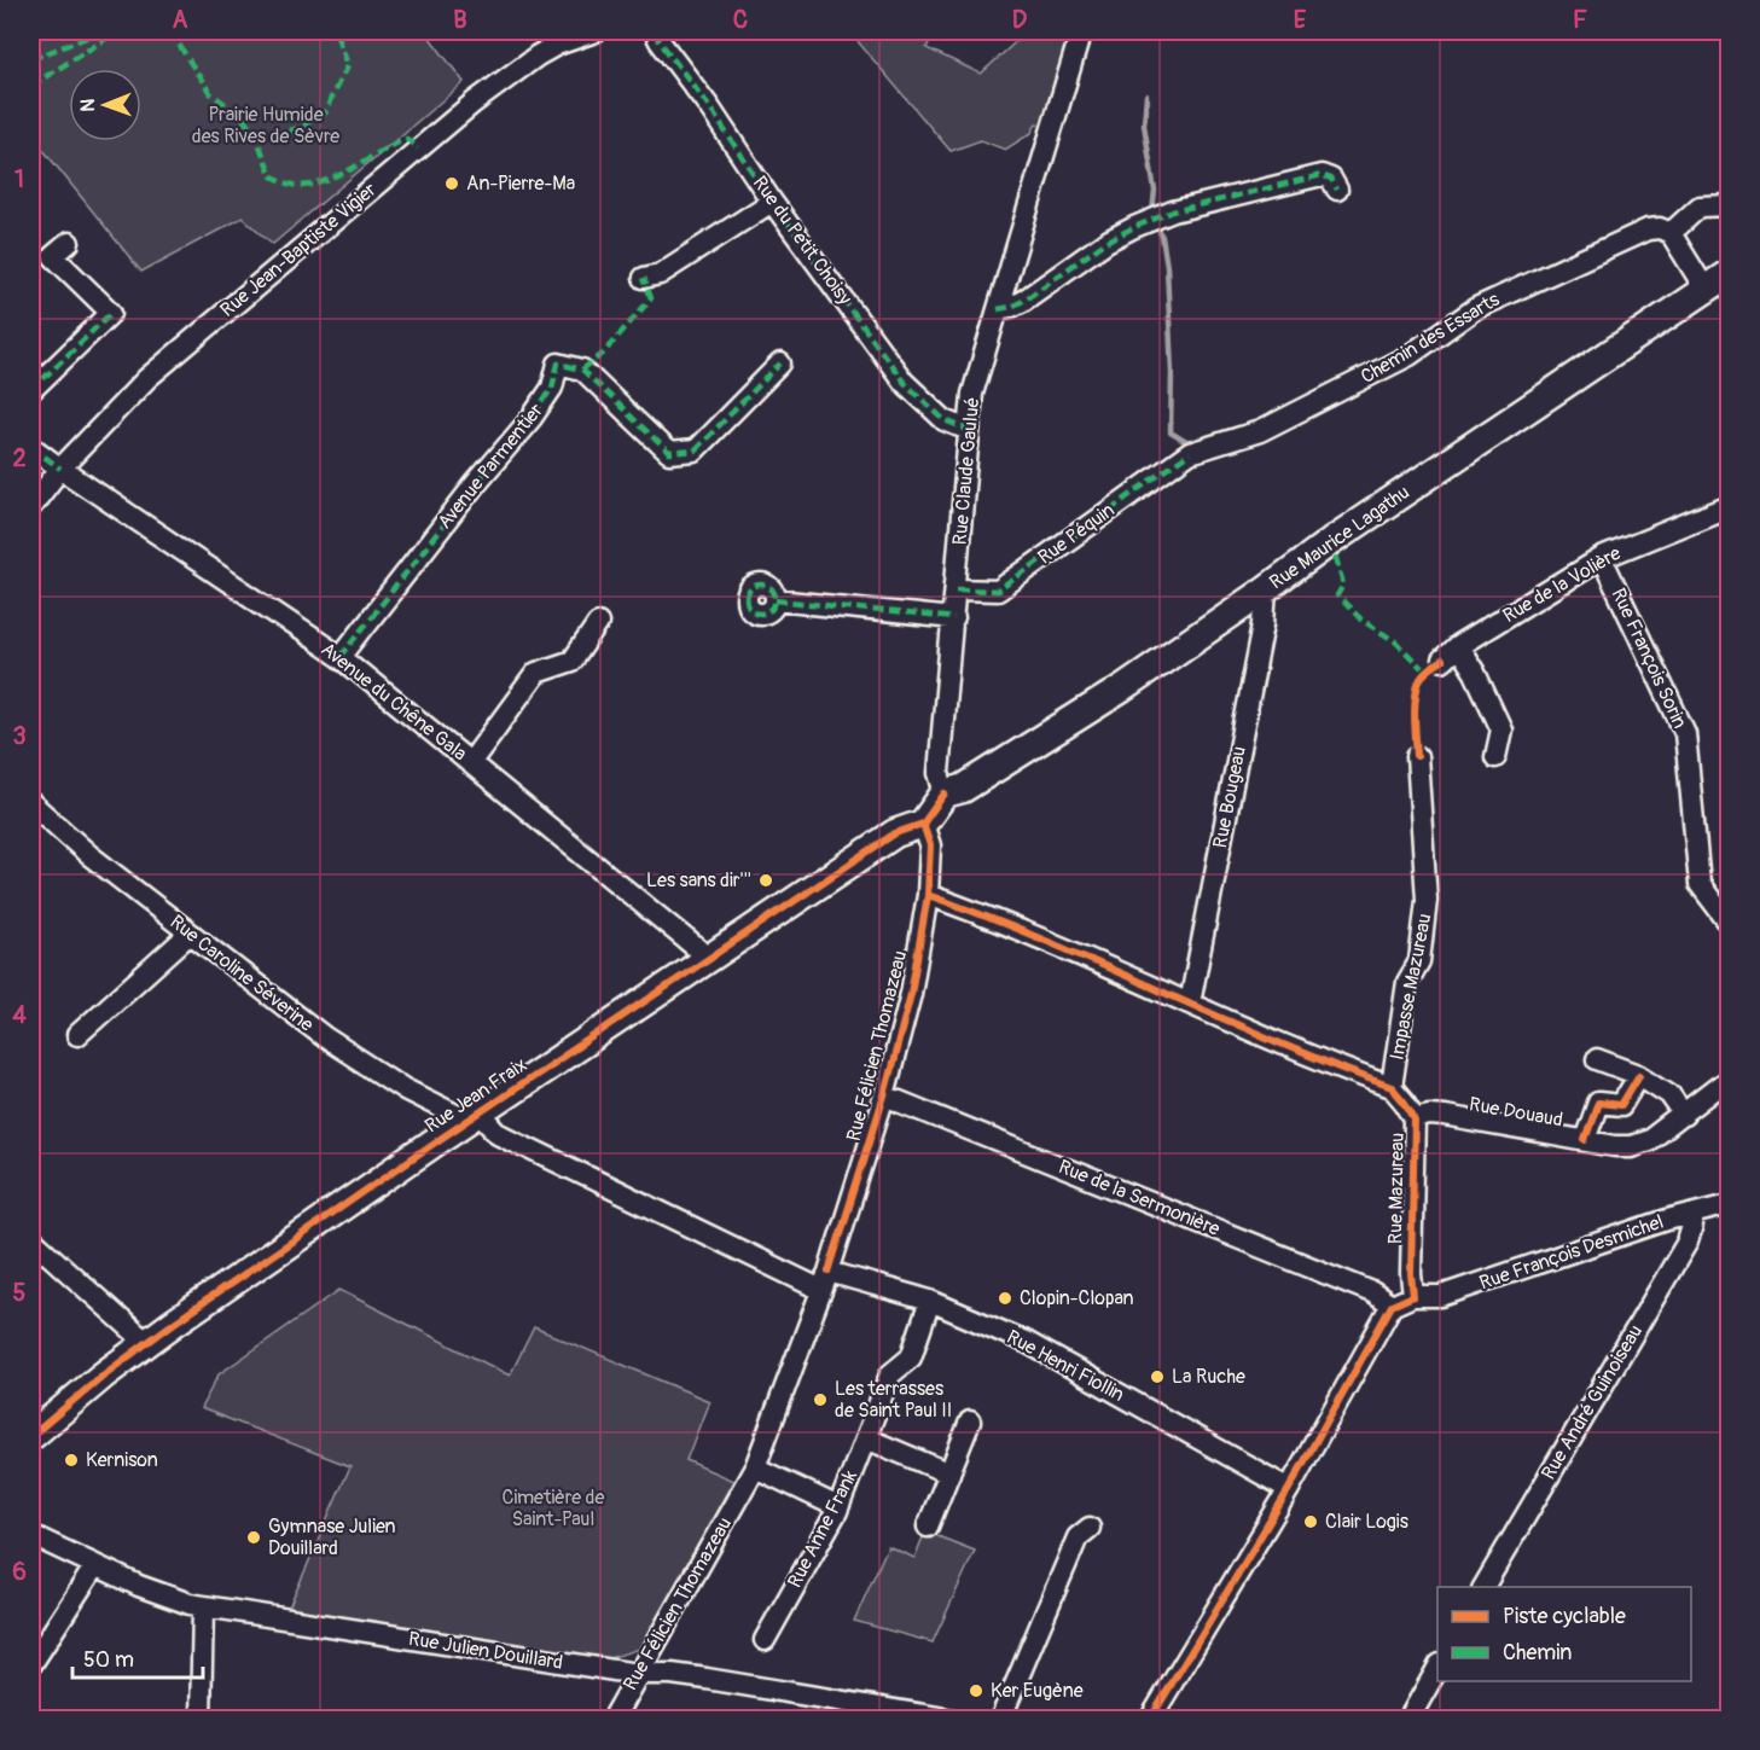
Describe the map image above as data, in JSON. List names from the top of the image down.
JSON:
{
  "streets": {
    "street": [
      "Rue du Petit Choisy",
      "Rue Jean-Baptiste Vigier",
      "Chemin des Essarts",
      "Avenue Parmentier",
      "Rue Claude Gaulué",
      "Rue Péquin",
      "Rue Maurice Lagathu",
      "Rue de la Volière",
      "Rue François Sorin",
      "Avenue du Chêne Gala",
      "Rue Bougeau",
      "Rue Caroline Séverine",
      "Impasse Mazureau",
      "Rue Félicien Thomazeau",
      "Rue Jean Fraix",
      "Rue Douaud",
      "Rue Mazureau",
      "Rue de la Sermonière",
      "Rue François Desmichel",
      "Rue Henri Fiollin",
      "Rue André Guinoiseau",
      "Rue Anne Frank",
      "Rue Julien Douillard"
    ]
  },
  "crossings": [
    ["Rue du Petit Choisy", "Rue Claude Gaulué"],
    ["Rue Jean-Baptiste Vigier", "Avenue du Chêne Gala"],
    ["Chemin des Essarts", "Rue Péquin"],
    ["Avenue Parmentier", "Avenue du Chêne Gala"],
    ["Rue Claude Gaulué", "Rue Péquin"],
    ["Rue Claude Gaulué", "Rue Maurice Lagathu"],
    ["Rue Maurice Lagathu", "Rue Bougeau"],
    ["Rue de la Volière", "Rue François Sorin"],
    ["Avenue du Chêne Gala", "Rue Jean Fraix"],
    ["Rue Caroline Séverine", "Rue Félicien Thomazeau"],
    ["Rue Caroline Séverine", "Rue Jean Fraix"],
    ["Rue Caroline Séverine", "Rue Henri Fiollin"],
    ["Impasse Mazureau", "Rue Mazureau"],
    ["Rue Félicien Thomazeau", "Rue Jean Fraix"],
    ["Rue Félicien Thomazeau", "Rue de la Sermonière"],
    ["Rue Félicien Thomazeau", "Rue Henri Fiollin"],
    ["Rue Félicien Thomazeau", "Rue Julien Douillard"],
    ["Rue Douaud", "Rue Mazureau"],
    ["Rue Mazureau", "Rue François Desmichel"],
    ["Rue François Desmichel", "Rue André Guinoiseau"],
    ["Rue Henri Fiollin", "Rue Anne Frank"]
  ],
  "parks": ["Prairie Humide des Rives de Sèvre", "Cimetière de Saint-Paul"],
  "places": [
    "An-Pierre-Ma",
    "Les sans dir'''",
    "Clopin-Clopan",
    "La Ruche",
    "Les terrasses de Saint Paul II",
    "Kernison",
    "Clair Logis",
    "Gymnase Julien Douillard",
    "Ker Eugène"
  ],
  "legend": ["Piste cyclable", "Chemin"],
  "scale_bar": "50 m",
  "north": "left",
  "grid": {
    "columns": [
      "A",
      "B",
      "C",
      "D",
      "E",
      "F"
    ],
    "rows": [
      "1",
      "2",
      "3",
      "4",
      "5",
      "6"
    ]
  }
}
